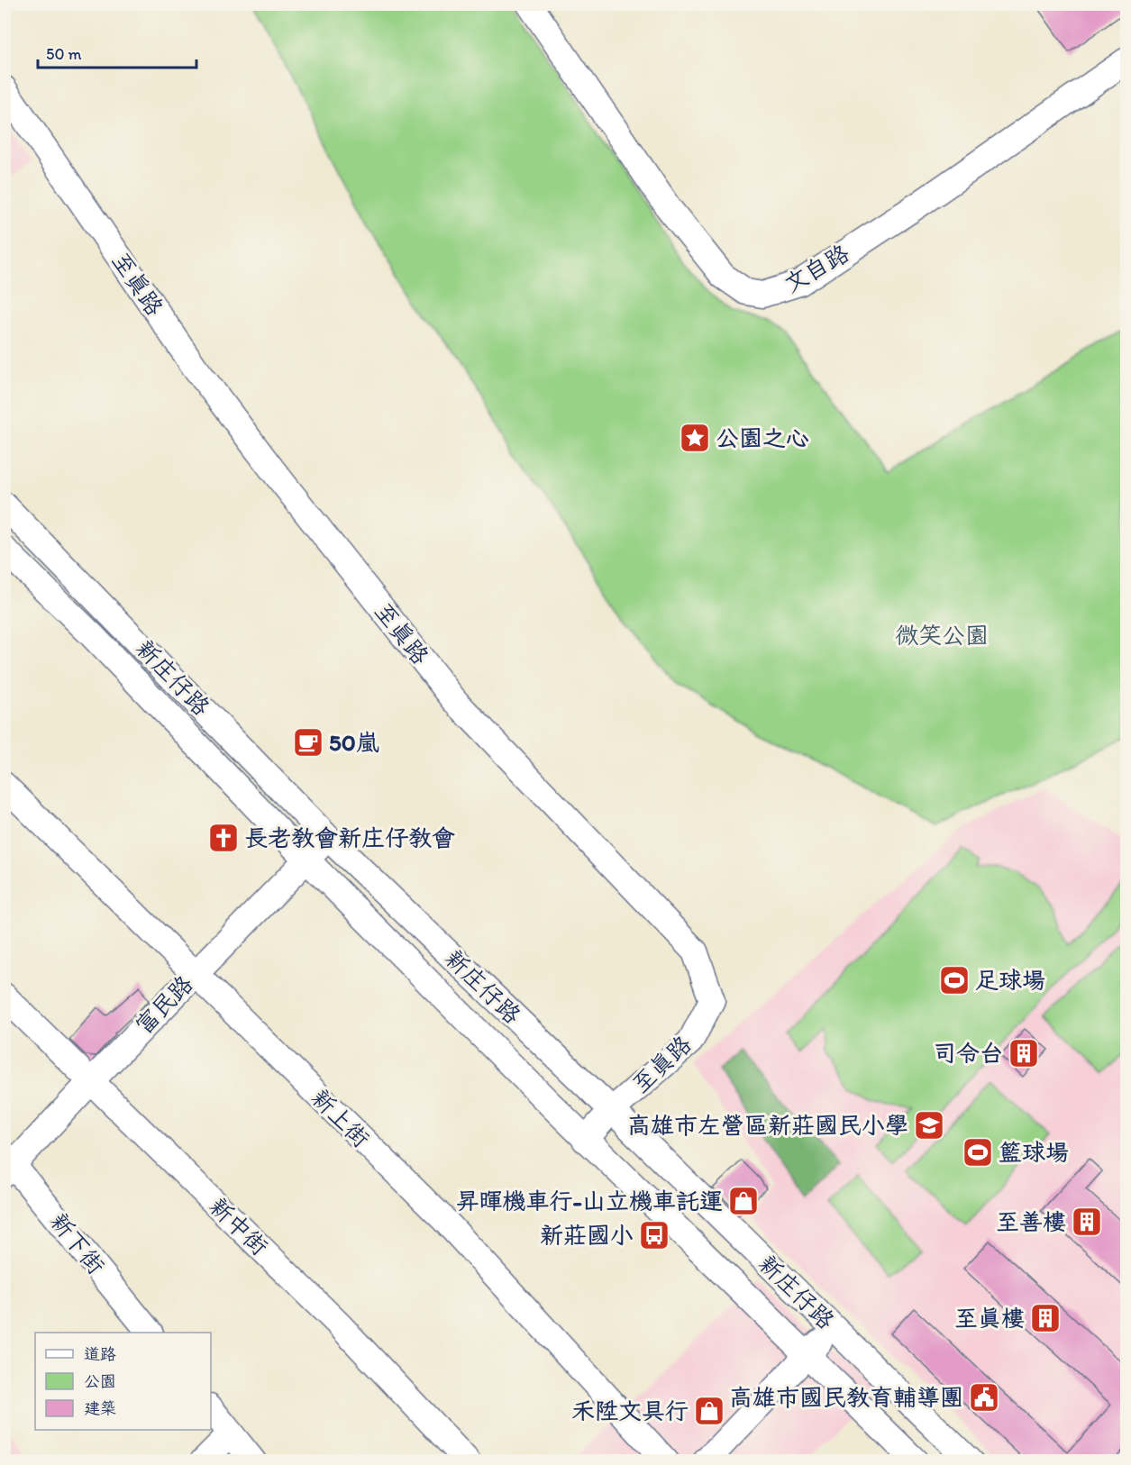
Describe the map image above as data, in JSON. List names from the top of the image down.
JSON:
{
  "streets": {
    "street": [
      "文自路",
      "至真路",
      "新庄仔路",
      "富民路",
      "新上街",
      "新中街",
      "新下街"
    ]
  },
  "crossings": [
    ["至真路", "新庄仔路"],
    ["新庄仔路", "富民路"],
    ["富民路", "新上街"],
    ["富民路", "新中街"],
    ["富民路", "新下街"]
  ],
  "parks": ["微笑公園"],
  "places": {
    "place": ["公園之心"],
    "cafe": ["50嵐"],
    "church": ["長老教會新庄仔教會"],
    "sports": ["足球場", "籃球場"],
    "building": ["司令台", "至善樓", "至真樓"],
    "school or university": ["高雄市左營區新莊國民小學"],
    "shop": ["昇暉機車行-山立機車託運", "禾陞文具行"],
    "bus stop": ["新莊國小"],
    "public building": ["高雄市國民教育輔導團"]
  },
  "legend": ["道路", "公園", "建築"],
  "scale_bar": "50 m"
}
